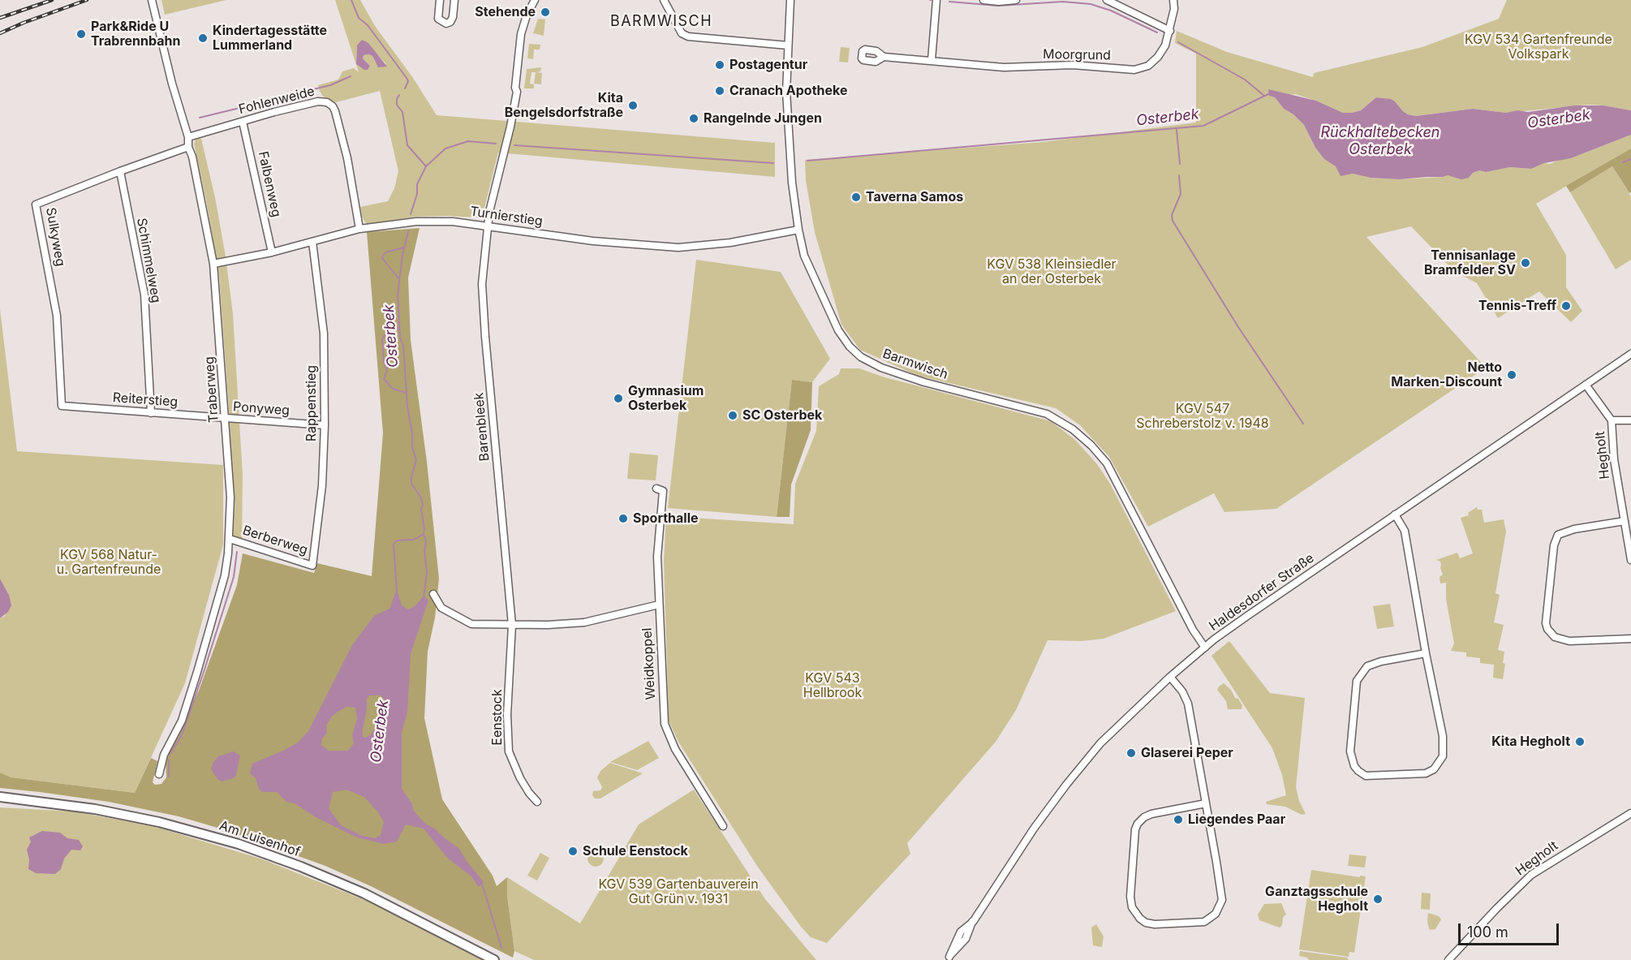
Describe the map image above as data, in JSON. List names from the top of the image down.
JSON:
{
  "streets": {
    "main road": ["Am Luisenhof"],
    "street": [
      "Moorgrund",
      "Fohlenweide",
      "Falbenweg",
      "Turnierstieg",
      "Sulkyweg",
      "Schimmelweg",
      "Barmwisch",
      "Traberweg",
      "Reiterstieg",
      "Rappenstieg",
      "Ponyweg",
      "Barenbleek",
      "Hegholt",
      "Berberweg",
      "Haldesdorfer Straße",
      "Weidkoppel",
      "Eenstock"
    ]
  },
  "crossings": [
    ["Fohlenweide", "Falbenweg"],
    ["Fohlenweide", "Turnierstieg"],
    ["Fohlenweide", "Traberweg"],
    ["Falbenweg", "Turnierstieg"],
    ["Turnierstieg", "Barmwisch"],
    ["Turnierstieg", "Traberweg"],
    ["Turnierstieg", "Rappenstieg"],
    ["Turnierstieg", "Barenbleek"],
    ["Sulkyweg", "Schimmelweg"],
    ["Sulkyweg", "Traberweg"],
    ["Sulkyweg", "Reiterstieg"],
    ["Schimmelweg", "Reiterstieg"],
    ["Barmwisch", "Haldesdorfer Straße"],
    ["Traberweg", "Reiterstieg"],
    ["Traberweg", "Ponyweg"],
    ["Traberweg", "Berberweg"],
    ["Reiterstieg", "Ponyweg"],
    ["Rappenstieg", "Ponyweg"],
    ["Rappenstieg", "Berberweg"],
    ["Barenbleek", "Eenstock"],
    ["Hegholt", "Haldesdorfer Straße"]
  ],
  "districts": ["BARMWISCH"],
  "water": ["Osterbek", "Rückhaltebecken Osterbek"],
  "parks": [
    "KGV 534 Gartenfreunde Volkspark",
    "KGV 538 Kleinsiedler an der Osterbek",
    "KGV 547 Schreberstolz v. 1948",
    "KGV 568 Natur- u. Gartenfreunde",
    "KGV 543 Hellbrook",
    "KGV 539 Gartenbauverein Gut Grün v. 1931"
  ],
  "places": [
    "Stehende",
    "Park&Ride U Trabrennbahn",
    "Kindertagesstätte Lummerland",
    "Postagentur",
    "Cranach Apotheke",
    "Kita Bengelsdorfstraße",
    "Rangelnde Jungen",
    "Taverna Samos",
    "Tennisanlage Bramfelder SV",
    "Tennis-Treff",
    "Netto Marken-Discount",
    "Gymnasium Osterbek",
    "SC Osterbek",
    "Sporthalle",
    "Kita Hegholt",
    "Glaserei Peper",
    "Liegendes Paar",
    "Schule Eenstock",
    "Ganztagsschule Hegholt"
  ],
  "scale_bar": "100 m"
}
